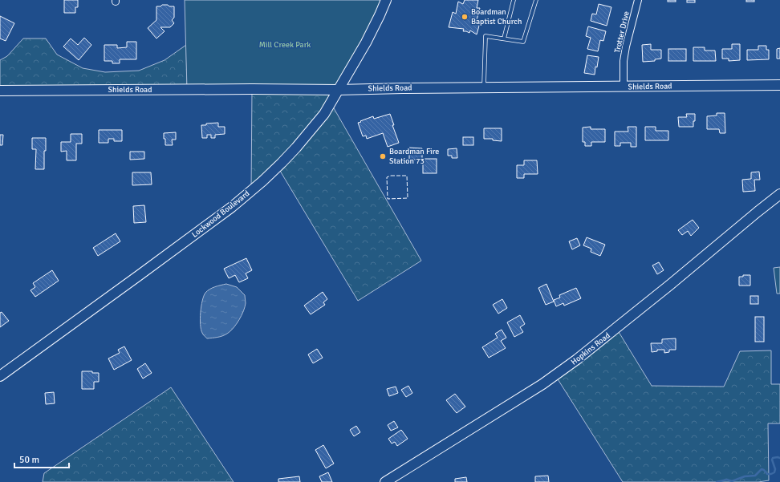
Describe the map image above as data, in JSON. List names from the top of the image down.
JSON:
{
  "streets": {
    "main road": ["Shields Road", "Lockwood Boulevard", "Hopkins Road"],
    "street": ["Trotter Drive"]
  },
  "crossings": [
    ["Trotter Drive", "Shields Road"],
    ["Shields Road", "Lockwood Boulevard"]
  ],
  "parks": ["Mill Creek Park"],
  "places": ["Boardman Baptist Church", "Boardman Fire Station 73"],
  "scale_bar": "50 m"
}
